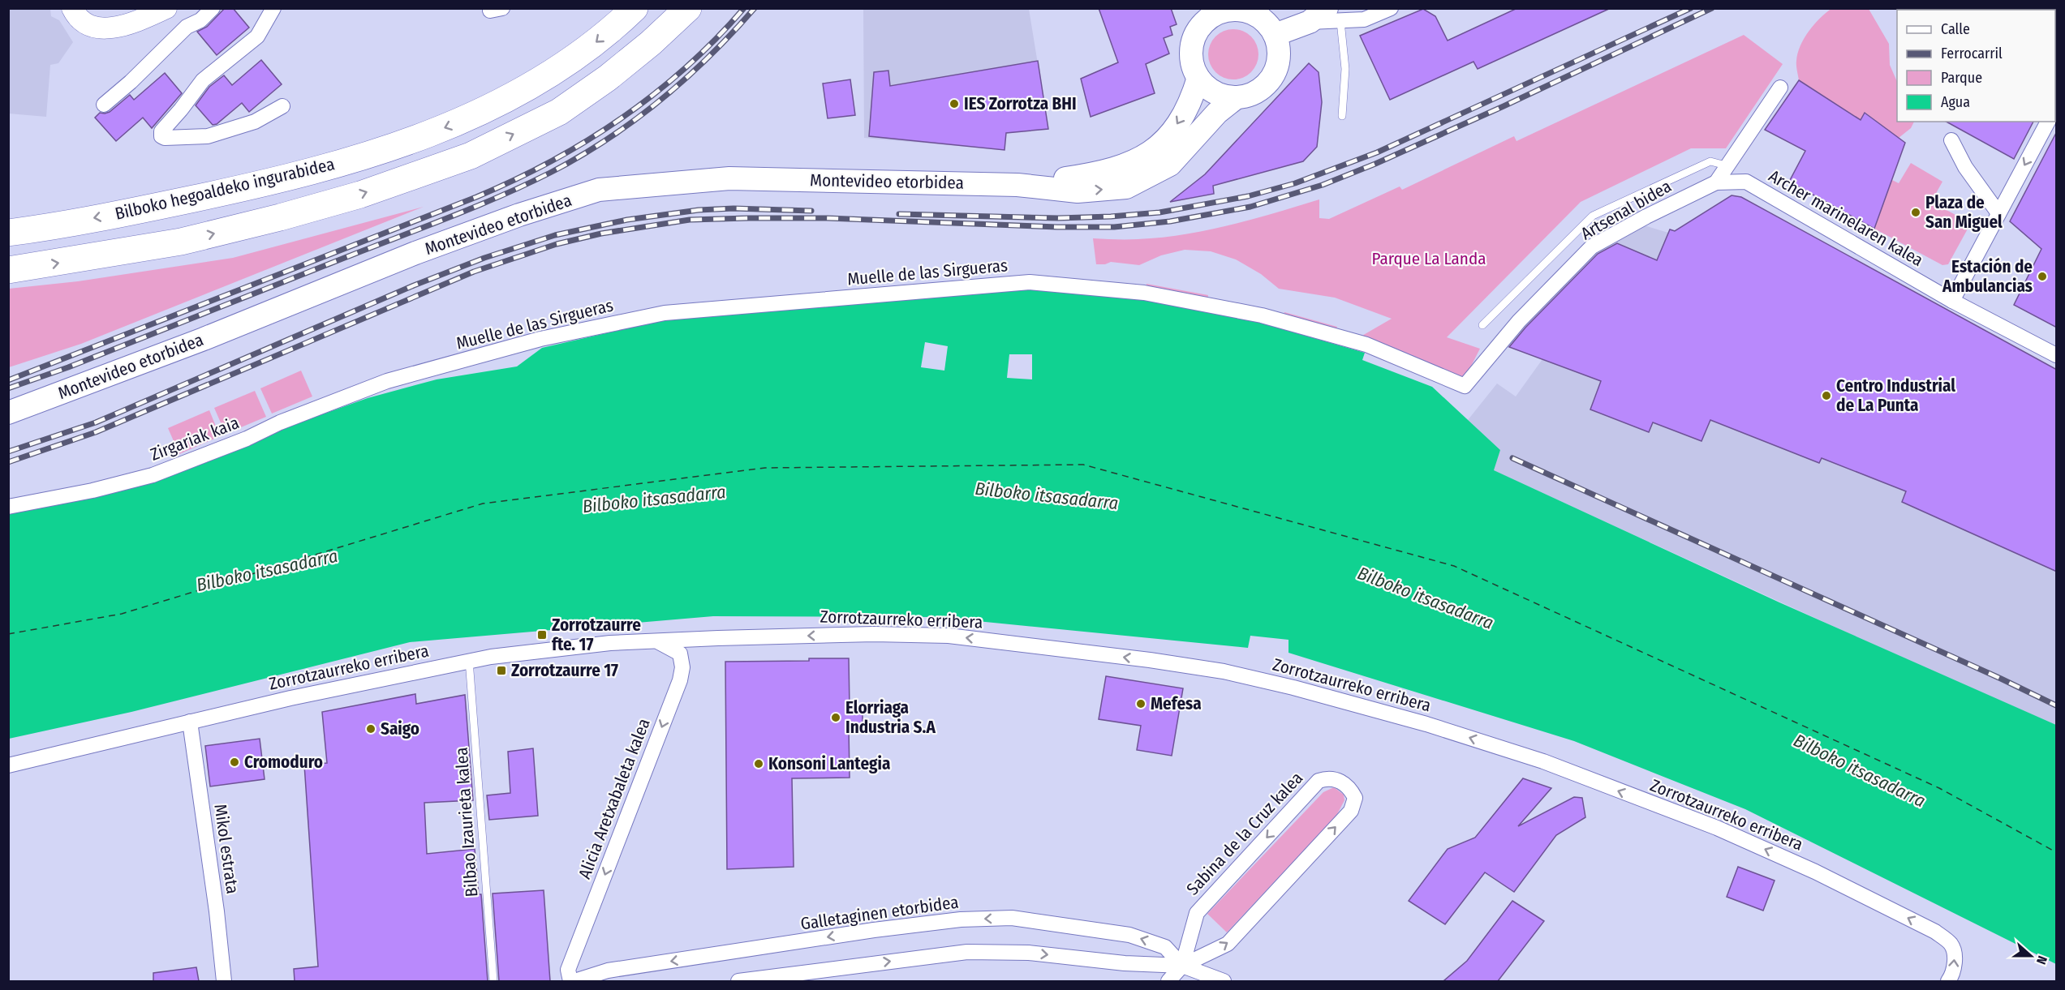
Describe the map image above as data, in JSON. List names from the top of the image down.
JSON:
{
  "streets": {
    "highway": ["Bilboko hegoaldeko ingurabidea"],
    "main road": ["Montevideo etorbidea"],
    "street": [
      "Artsenal bidea",
      "Archer marinelaren kalea",
      "Muelle de las Sirgueras",
      "Zirgariak kaia",
      "Zorrotzaurreko erribera",
      "Alicia Aretxabaleta kalea",
      "Sabina de la Cruz kalea",
      "Mikol estrata",
      "Galletaginen etorbidea"
    ],
    "lane": ["Bilbao Izaurieta kalea"]
  },
  "crossings": [
    ["Artsenal bidea", "Archer marinelaren kalea"],
    ["Artsenal bidea", "Muelle de las Sirgueras"],
    ["Muelle de las Sirgueras", "Zirgariak kaia"],
    ["Zorrotzaurreko erribera", "Bilbao Izaurieta kalea"],
    ["Zorrotzaurreko erribera", "Mikol estrata"],
    ["Alicia Aretxabaleta kalea", "Galletaginen etorbidea"],
    ["Sabina de la Cruz kalea", "Galletaginen etorbidea"]
  ],
  "one_way": ["Zorrotzaurreko erribera", "Alicia Aretxabaleta kalea"],
  "water": ["Bilboko itsasadarra"],
  "parks": ["Parque La Landa"],
  "places": {
    "other": [
      "IES Zorrotza BHI",
      "Plaza de San Miguel",
      "Estación de Ambulancias",
      "Centro Industrial de La Punta",
      "Mefesa",
      "Elorriaga Industria S.A",
      "Saigo",
      "Cromoduro",
      "Konsoni Lantegia"
    ],
    "transit": ["Zorrotzaurre fte. 17", "Zorrotzaurre 17"]
  },
  "legend": [
    "Calle",
    "Ferrocarril",
    "Parque",
    "Agua"
  ],
  "north": "right"
}
